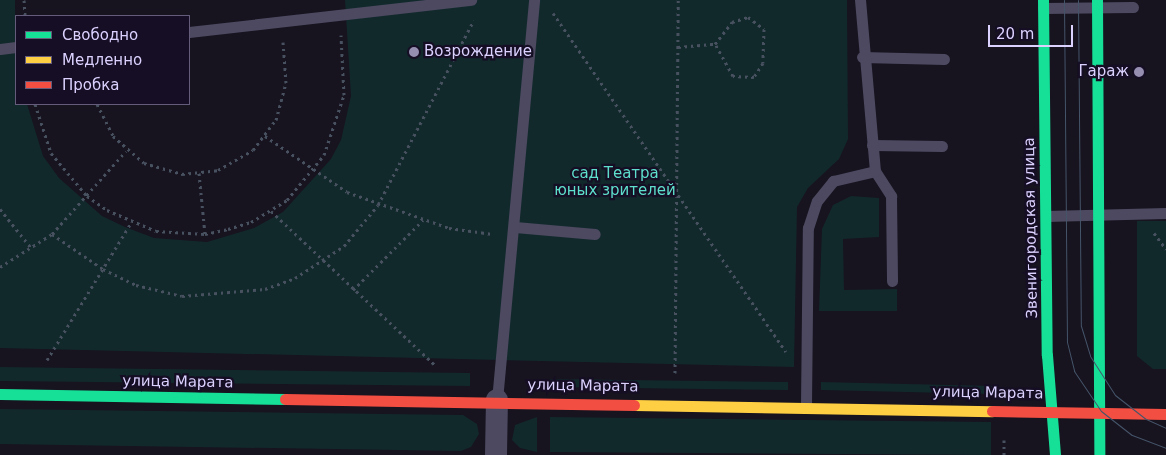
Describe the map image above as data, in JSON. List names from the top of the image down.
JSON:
{
  "streets": {
    "street": ["Звенигородская улица", "улица Марата"]
  },
  "crossings": [
    ["Звенигородская улица", "улица Марата"]
  ],
  "parks": ["сад Театра юных зрителей"],
  "places": ["Возрождение", "Гараж"],
  "legend": ["Свободно", "Медленно", "Пробка"],
  "scale_bar": "20 m"
}
